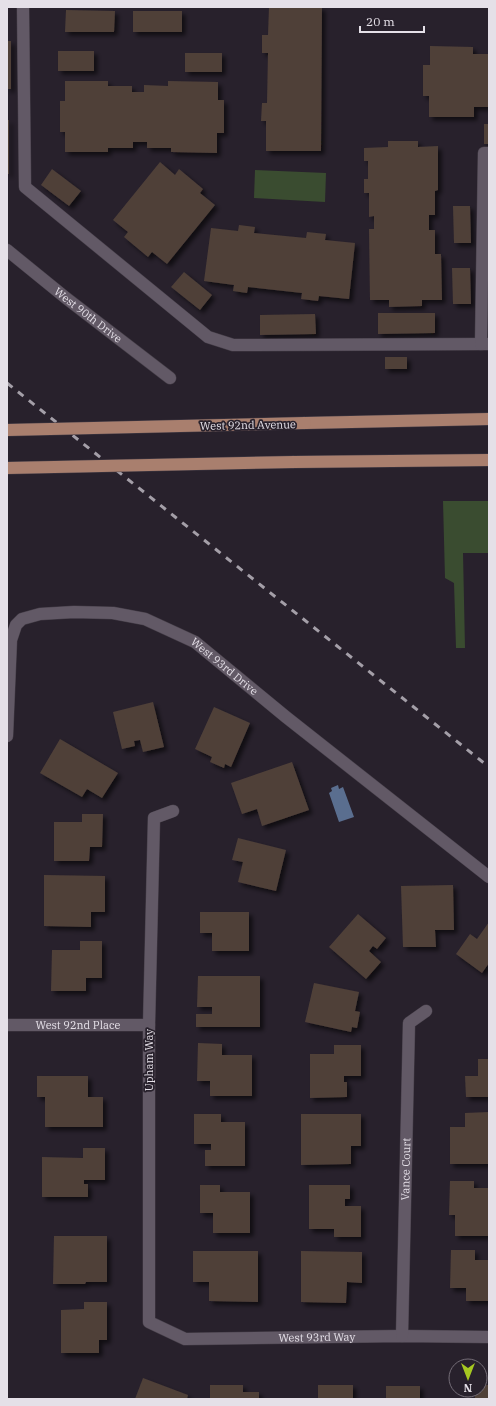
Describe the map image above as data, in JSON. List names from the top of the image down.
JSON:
{
  "streets": {
    "main road": ["West 92nd Avenue"],
    "street": [
      "West 90th Drive",
      "West 93rd Drive",
      "West 92nd Place",
      "Upham Way",
      "Vance Court",
      "West 93rd Way"
    ]
  },
  "crossings": [
    ["West 92nd Place", "Upham Way"],
    ["Upham Way", "West 93rd Way"],
    ["Vance Court", "West 93rd Way"]
  ],
  "scale_bar": "20 m",
  "north": "bottom"
}
